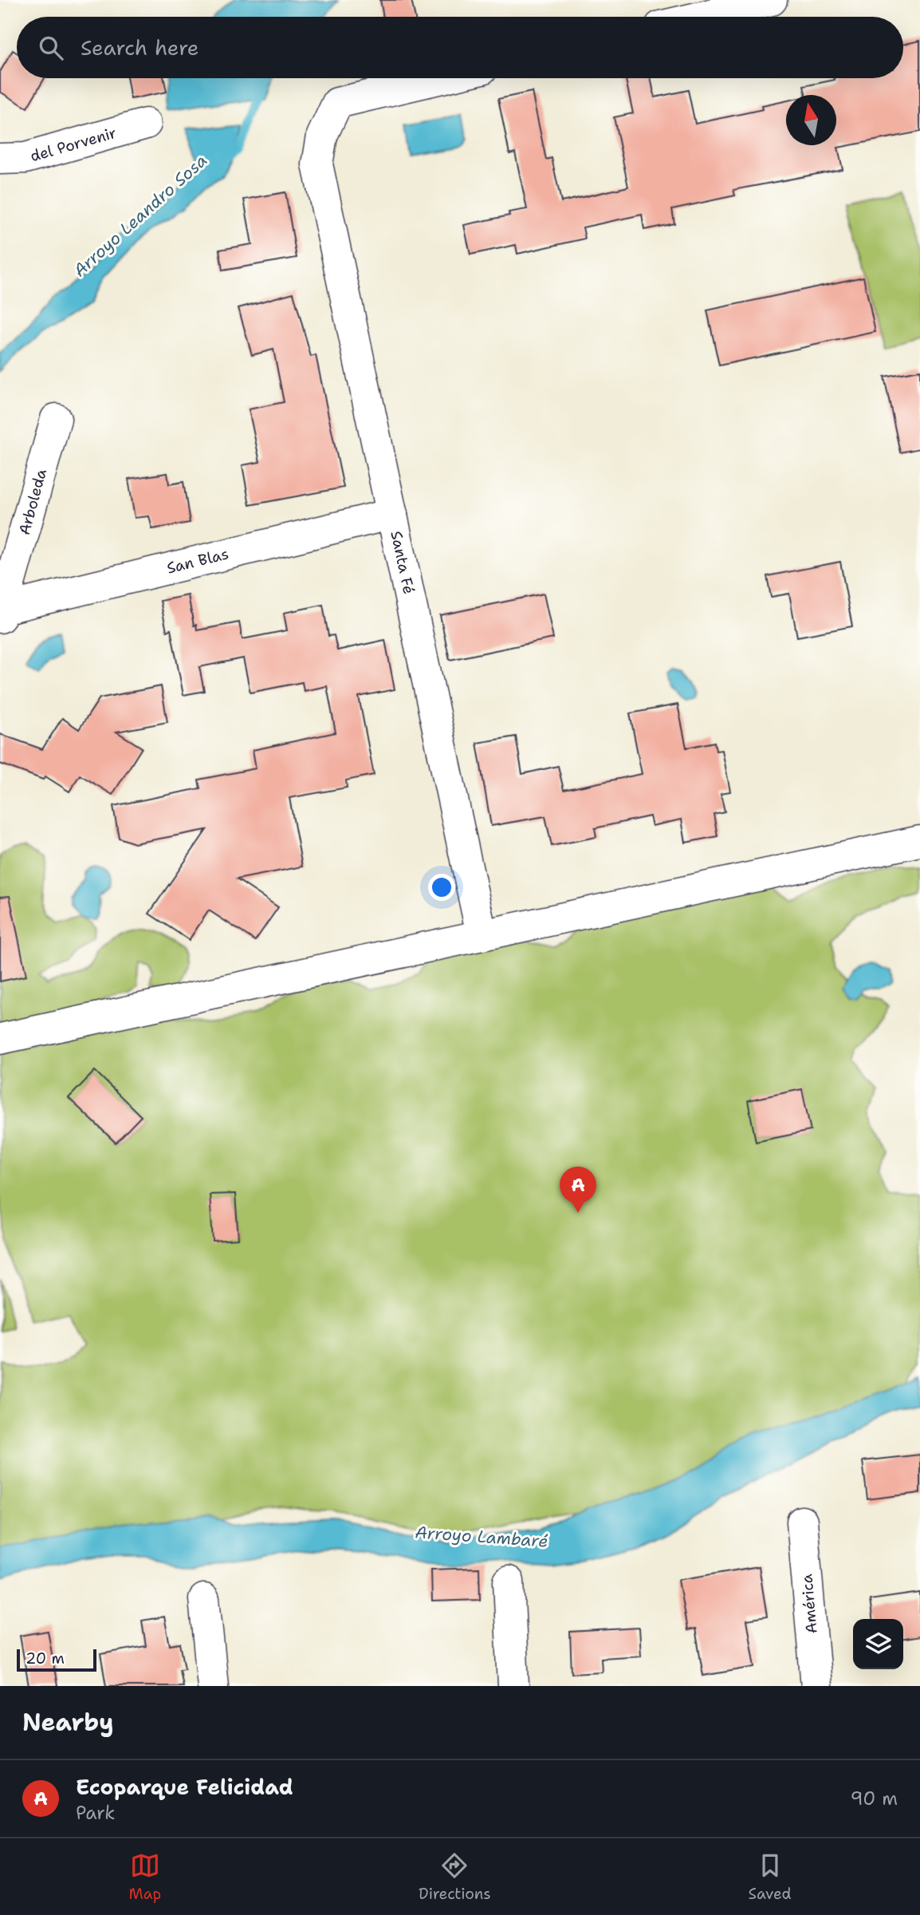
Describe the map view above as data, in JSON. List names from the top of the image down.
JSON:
{
  "streets": {
    "street": [
      "del Porvenir",
      "Arboleda",
      "San Blas",
      "Santa Fé",
      "América"
    ]
  },
  "crossings": [
    ["Arboleda", "San Blas"],
    ["San Blas", "Santa Fé"]
  ],
  "water": ["Arroyo Leandro Sosa", "Arroyo Lambaré"],
  "scale_bar": "20 m",
  "north": "top",
  "page": {
    "search": "Search here",
    "pins": "A",
    "scale": "20 m",
    "heading": "Nearby",
    "list": [
      {
        "mark": "A",
        "name": "Ecoparque Felicidad",
        "note": "Park",
        "value": "90 m"
      }
    ],
    "nav": ["Map", "Directions", "Saved"]
  }
}
